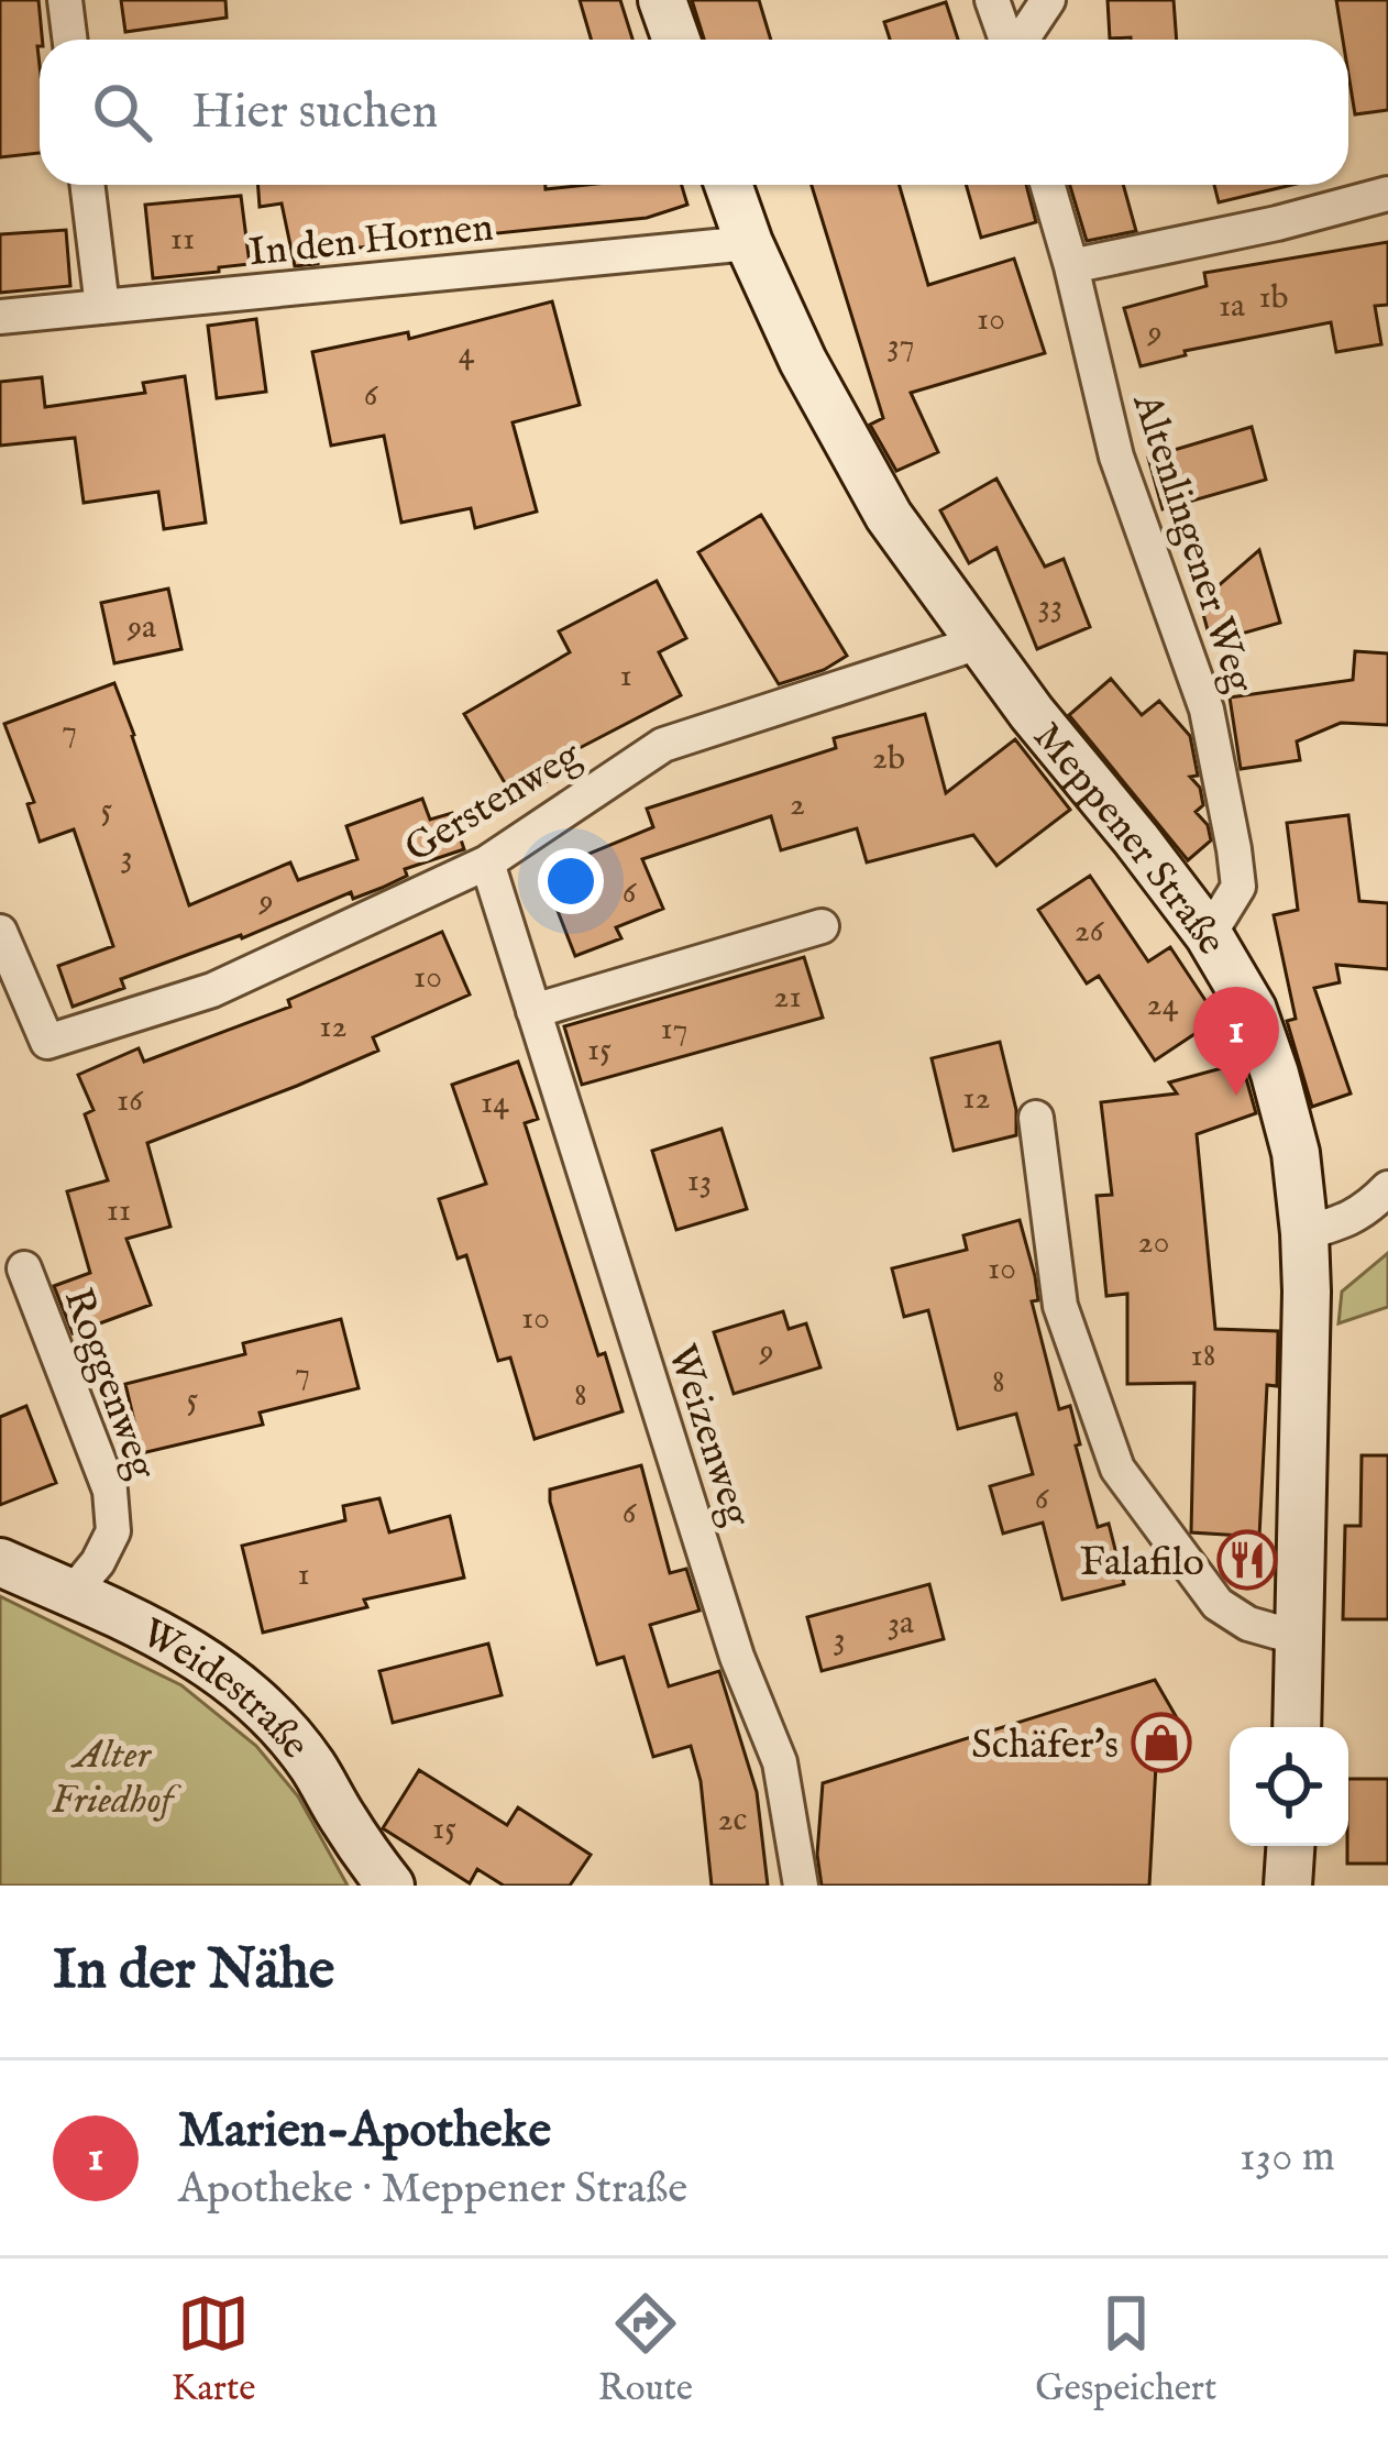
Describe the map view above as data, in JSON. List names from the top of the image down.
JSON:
{
  "streets": {
    "main road": ["Meppener Straße", "Weidestraße"],
    "street": [
      "In den Hornen",
      "Altenlingener Weg",
      "Gerstenweg",
      "Roggenweg",
      "Weizenweg"
    ]
  },
  "crossings": [
    ["In den Hornen", "Meppener Straße"],
    ["Altenlingener Weg", "Meppener Straße"],
    ["Gerstenweg", "Meppener Straße"],
    ["Gerstenweg", "Weizenweg"],
    ["Roggenweg", "Weidestraße"]
  ],
  "parks": ["Alter Friedhof"],
  "places": {
    "restaurant": ["Falafilo"],
    "shop": ["Schäfer's"]
  },
  "house_numbers": [
    "11",
    "1b",
    "1a",
    "10",
    "9",
    "37",
    "4",
    "6",
    "33",
    "9a",
    "1",
    "7",
    "2b",
    "2",
    "5",
    "3",
    "6",
    "9",
    "26",
    "10",
    "21",
    "24",
    "12",
    "17",
    "15",
    "12",
    "16",
    "14",
    "13",
    "11",
    "20",
    "10",
    "10",
    "9",
    "18",
    "7",
    "8",
    "8",
    "5",
    "6",
    "6",
    "1",
    "3a",
    "3",
    "2c",
    "15"
  ],
  "page": {
    "search": "Hier suchen",
    "pins": "1",
    "heading": "In der Nähe",
    "list": [
      {
        "mark": "1",
        "name": "Marien-Apotheke",
        "note": "Apotheke · Meppener Straße",
        "value": "130 m"
      }
    ],
    "nav": ["Karte", "Route", "Gespeichert"]
  }
}
